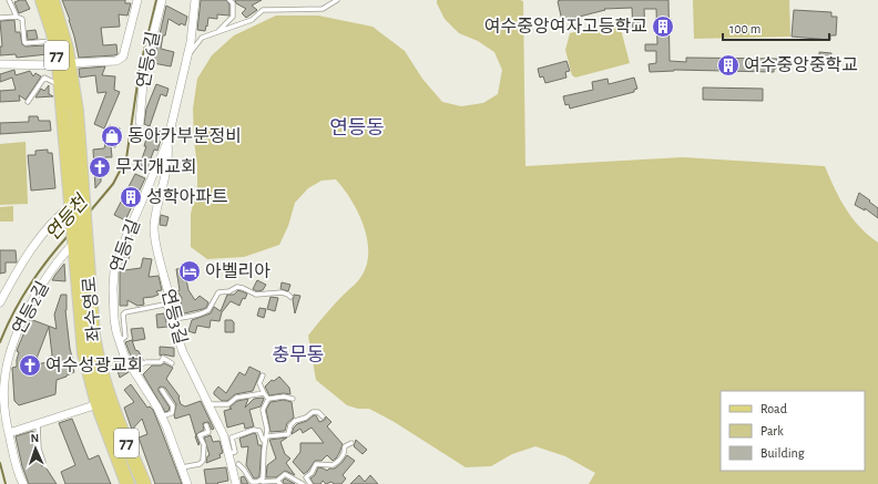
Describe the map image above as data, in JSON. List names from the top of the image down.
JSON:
{
  "streets": {
    "main road": ["77", "좌수영로"],
    "street": [
      "연등6길",
      "연등1길",
      "연등2길",
      "연등3길"
    ]
  },
  "crossings": [
    ["77", "연등6길"],
    ["77", "좌수영로"],
    ["연등1길", "연등3길"],
    ["연등2길", "좌수영로"]
  ],
  "districts": ["연등동", "충무동"],
  "water": ["연등천"],
  "places": {
    "building": ["여수중앙여자고등학교", "여수중앙중학교", "성학아파트"],
    "shop": ["동아카부분정비"],
    "church": ["무지개교회", "여수성광교회"],
    "hotel": ["아벨리아"]
  },
  "legend": ["Road", "Park", "Building"],
  "scale_bar": "100 m",
  "north": "top"
}
